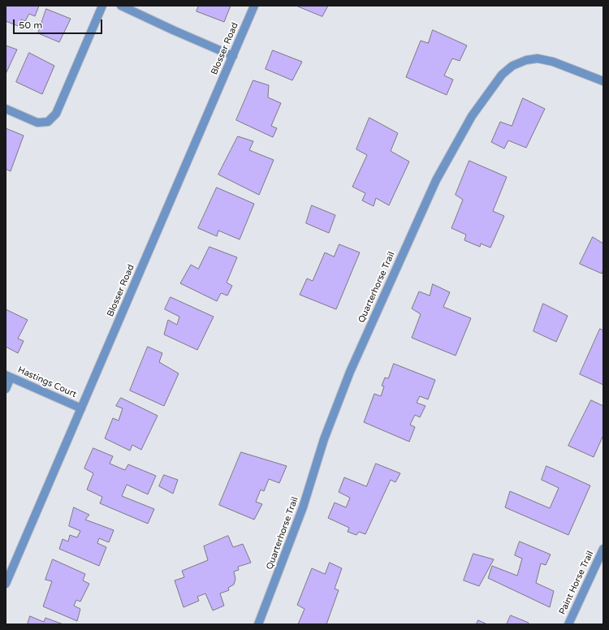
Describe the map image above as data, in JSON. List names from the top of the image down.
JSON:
{
  "streets": {
    "street": [
      "Blosser Road",
      "Quarterhorse Trail",
      "Hastings Court",
      "Paint Horse Trail"
    ]
  },
  "crossings": [
    ["Blosser Road", "Hastings Court"]
  ],
  "scale_bar": "50 m"
}
